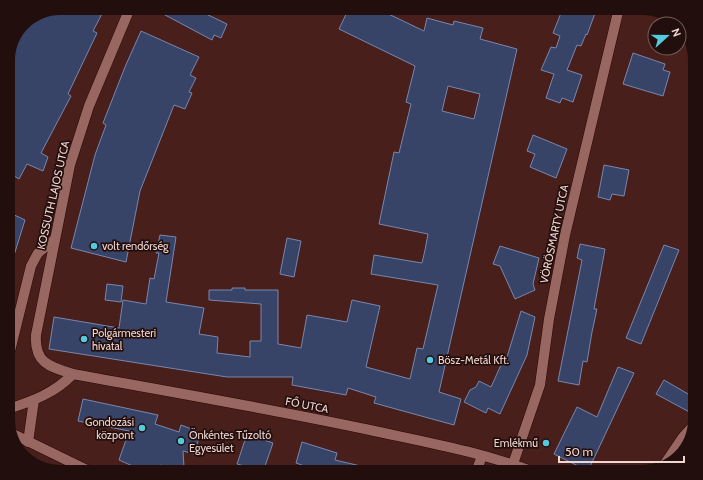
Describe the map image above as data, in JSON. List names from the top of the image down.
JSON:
{
  "streets": {
    "street": ["KOSSUTH LAJOS UTCA", "VÖRÖSMARTY UTCA", "FŐ UTCA"]
  },
  "crossings": [
    ["KOSSUTH LAJOS UTCA", "FŐ UTCA"],
    ["VÖRÖSMARTY UTCA", "FŐ UTCA"]
  ],
  "places": [
    "volt rendőrség",
    "Polgármesteri hivatal",
    "Bösz-Metál Kft.",
    "Gondozási központ",
    "Önkéntes Tűzoltó Egyesület",
    "Emlékmű"
  ],
  "scale_bar": "50 m",
  "north": "right"
}
